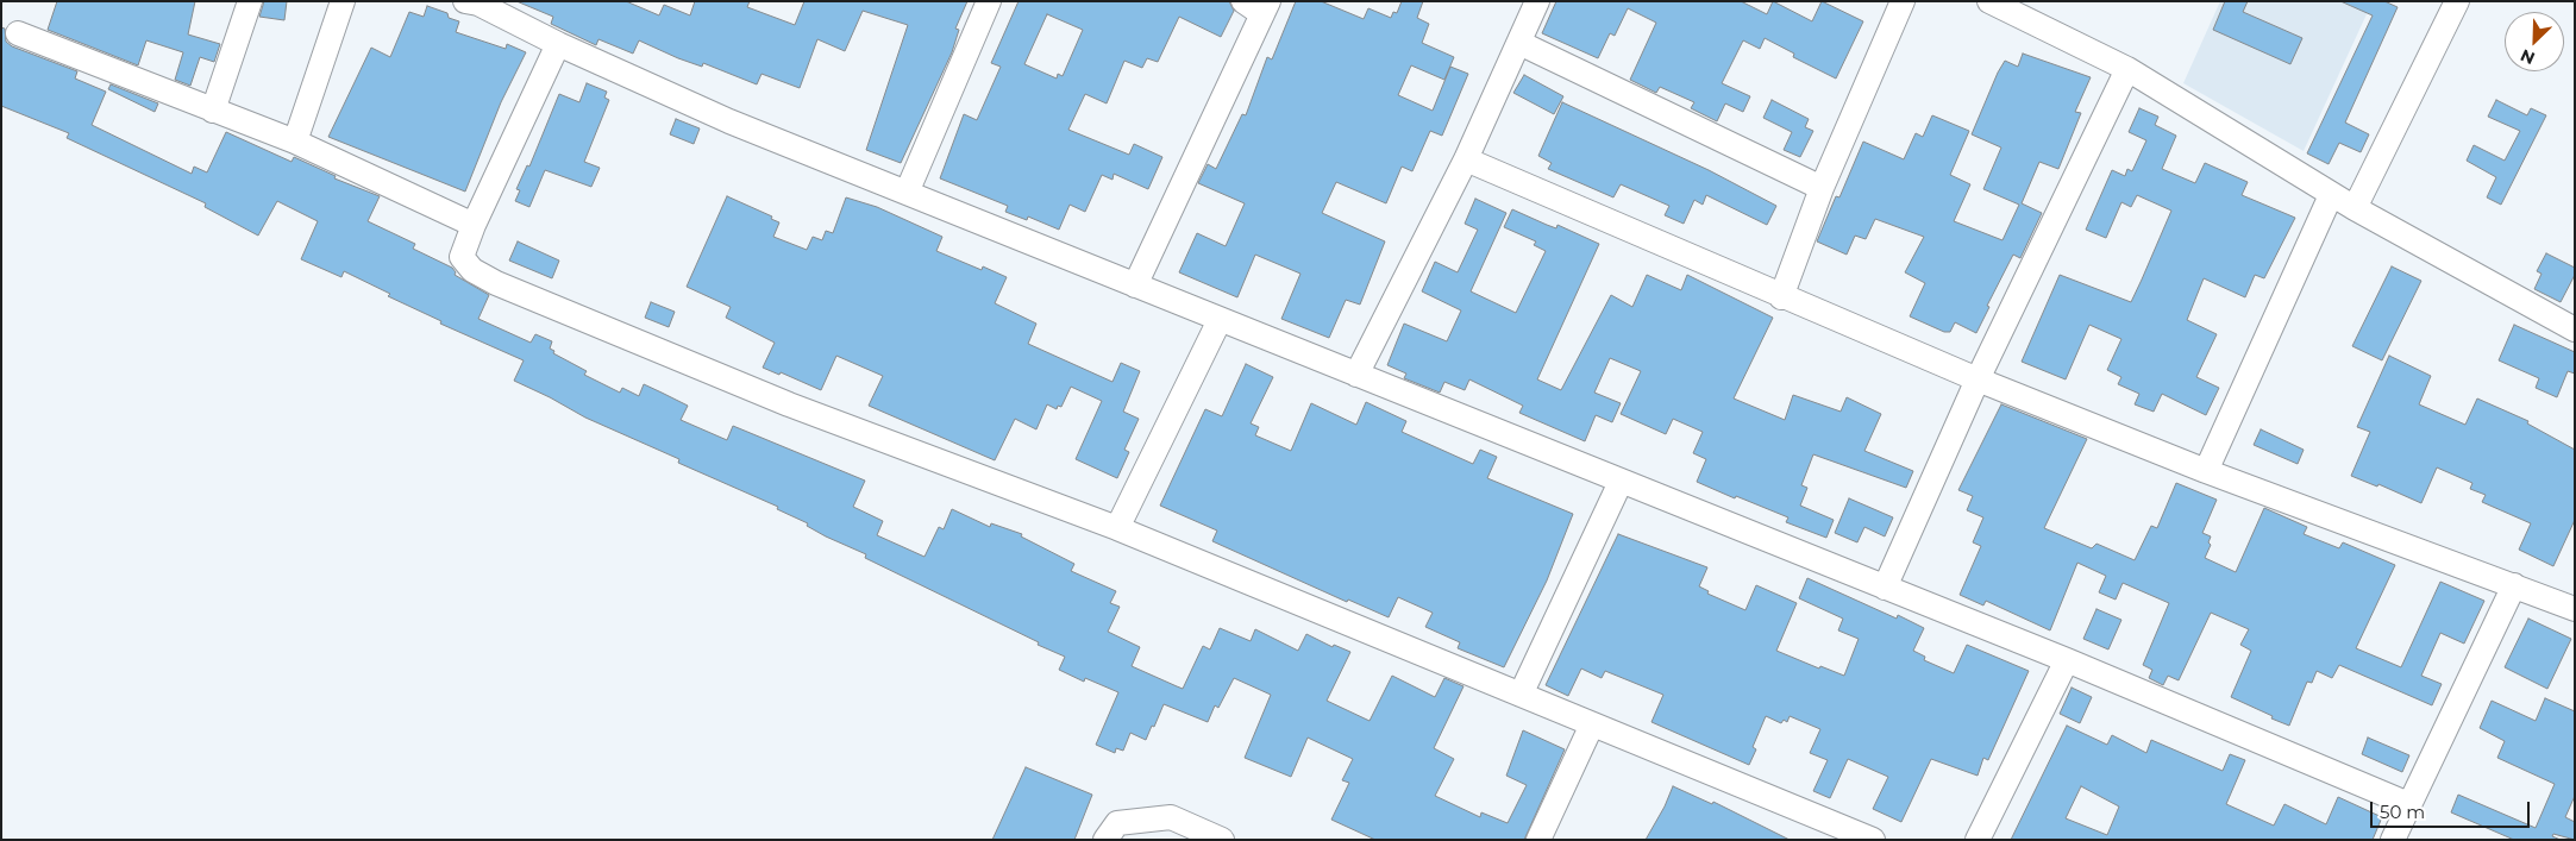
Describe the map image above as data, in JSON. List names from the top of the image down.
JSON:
{
  "scale_bar": "50 m",
  "north": "bottom left"
}
